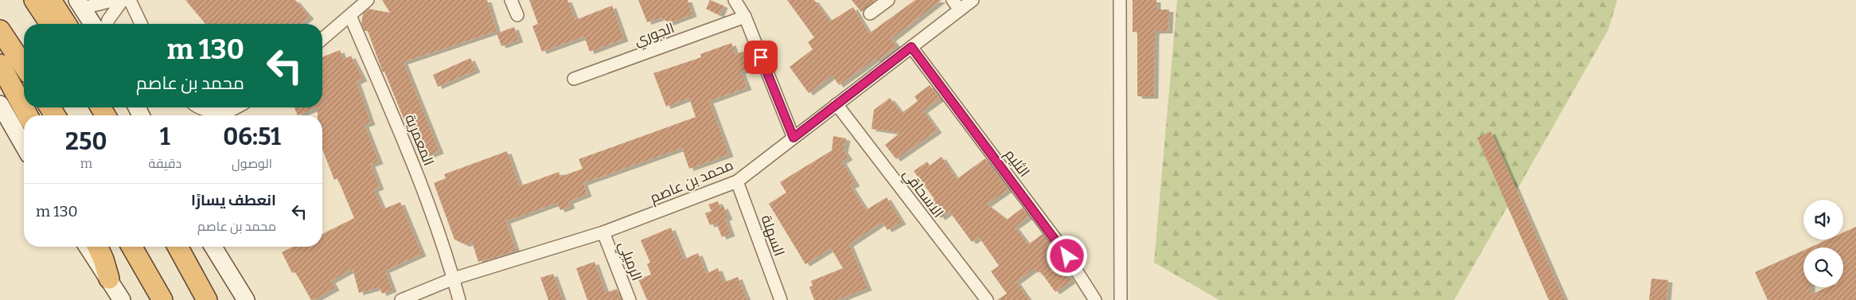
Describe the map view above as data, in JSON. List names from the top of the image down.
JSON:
{
  "streets": {
    "street": [
      "الجوري",
      "المعمرية",
      "الثليم",
      "محمد بن عاصم",
      "الاسحاقي",
      "السهلة",
      "الرميلي"
    ]
  },
  "crossings": [
    ["المعمرية", "محمد بن عاصم"],
    ["الثليم", "محمد بن عاصم"],
    ["محمد بن عاصم", "الاسحاقي"],
    ["محمد بن عاصم", "السهلة"],
    ["محمد بن عاصم", "الرميلي"]
  ],
  "page": {
    "turn": ["130 m", "محمد بن عاصم"],
    "eta": [
      "06:51",
      "الوصول",
      "1",
      "دقيقة",
      "250",
      "m"
    ],
    "list": [
      {
        "name": "انعطف يسارًا",
        "note": "محمد بن عاصم",
        "value": "130 m"
      }
    ]
  }
}
